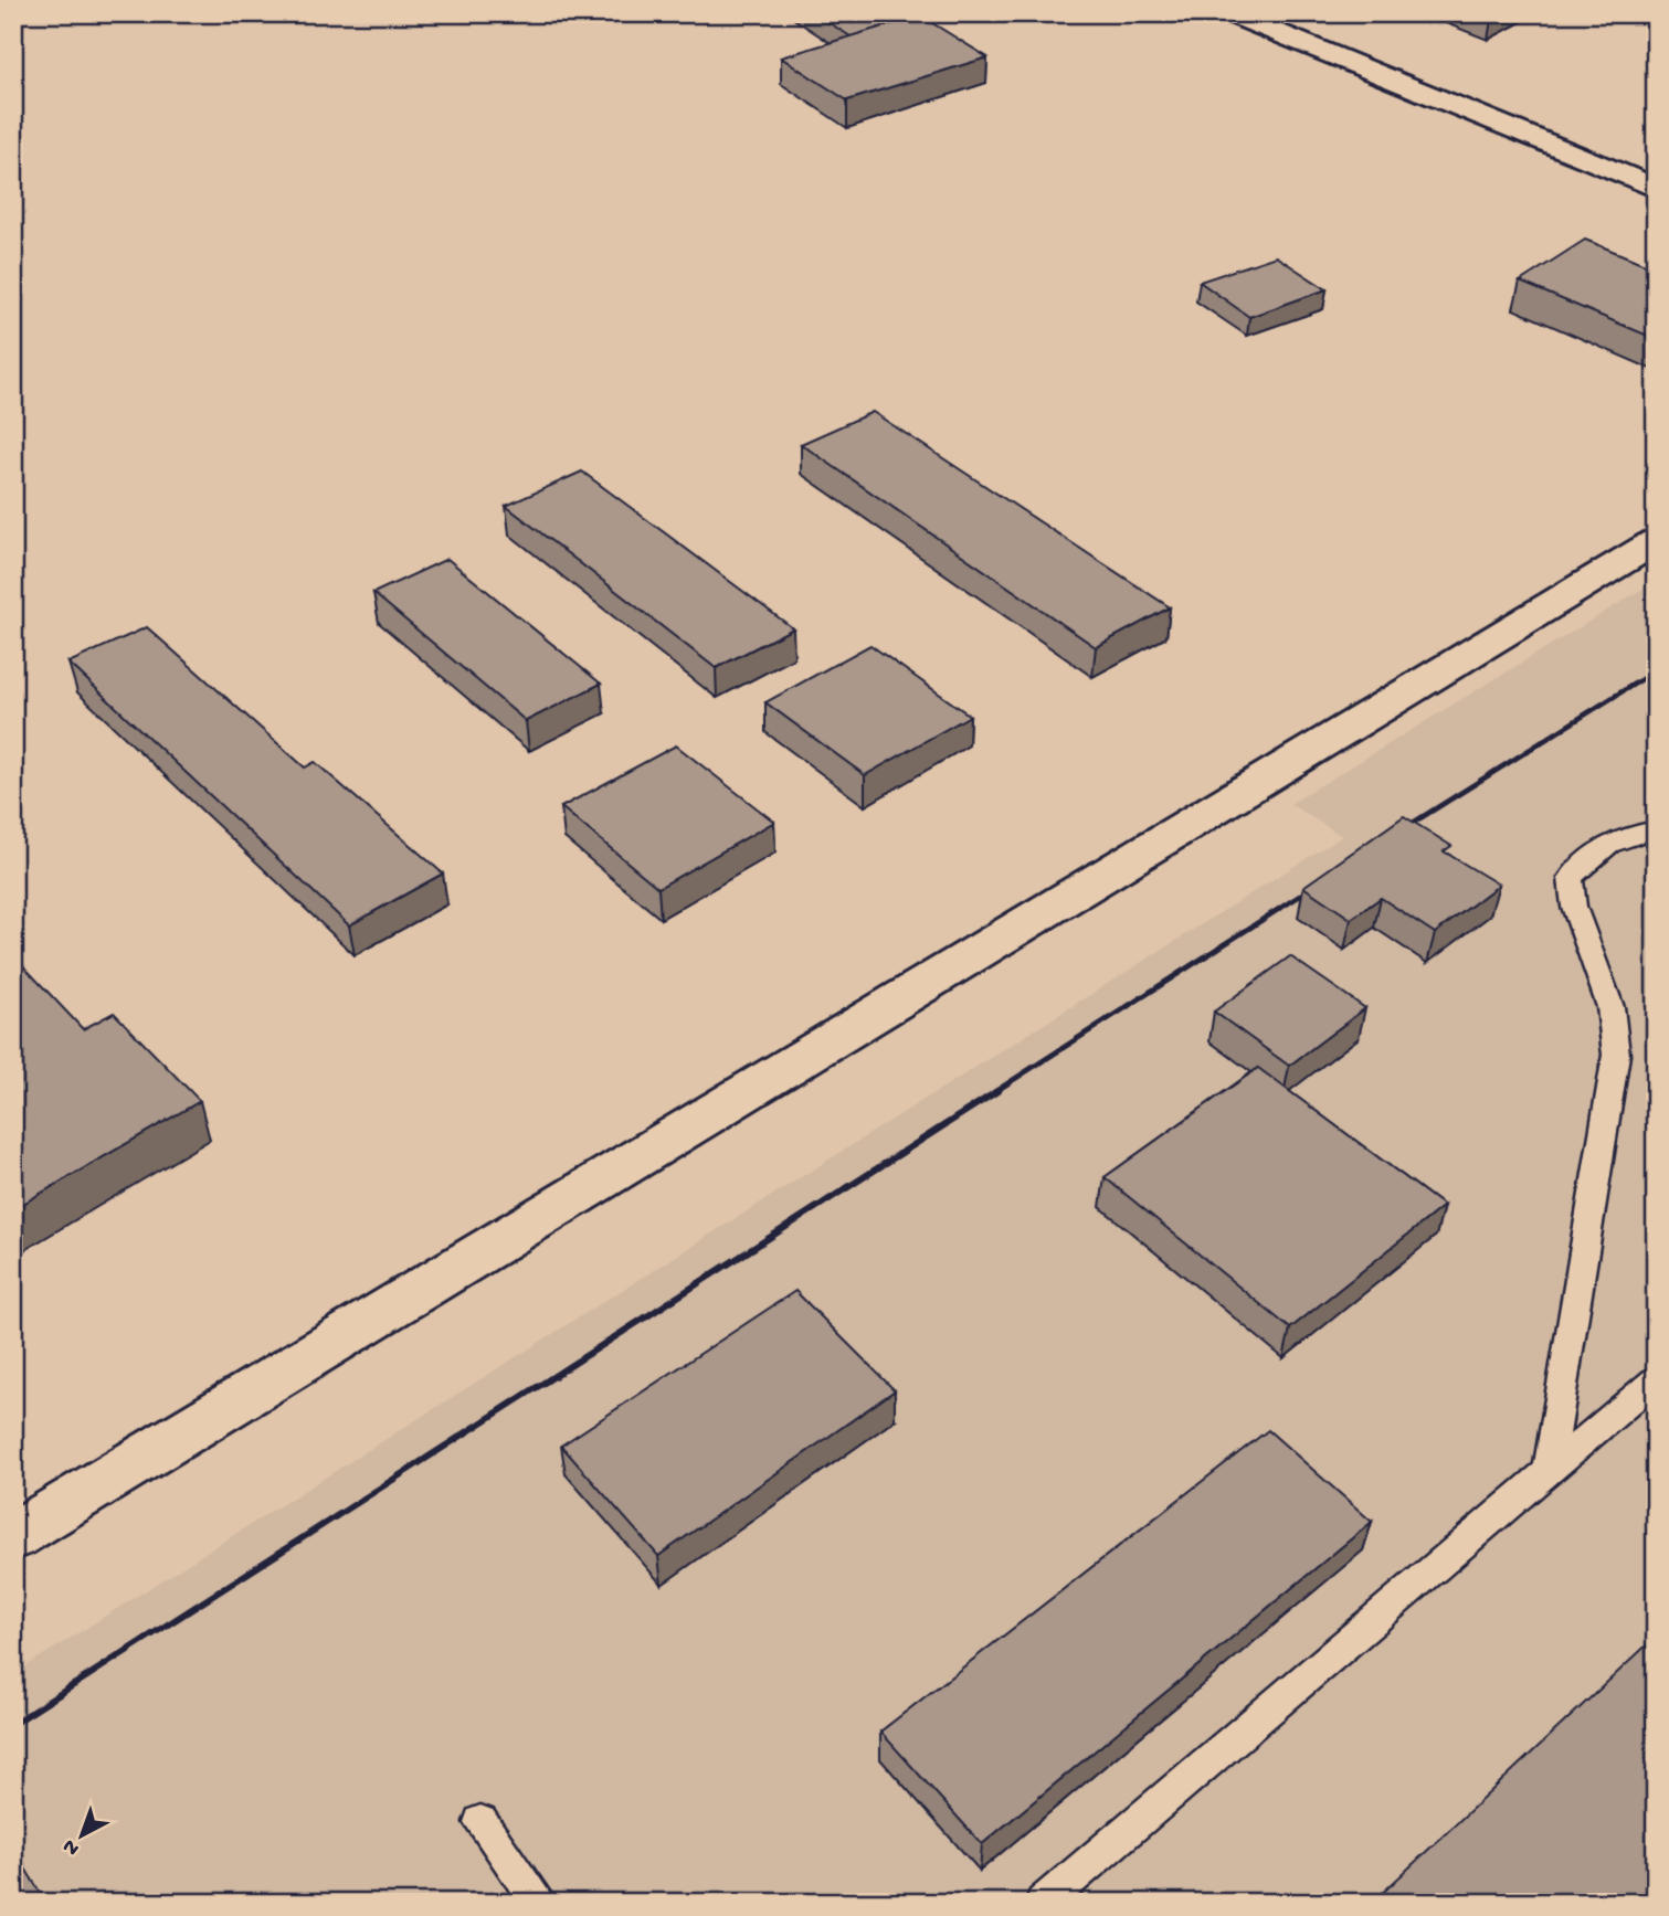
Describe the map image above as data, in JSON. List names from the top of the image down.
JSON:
{
  "north": "bottom left"
}
